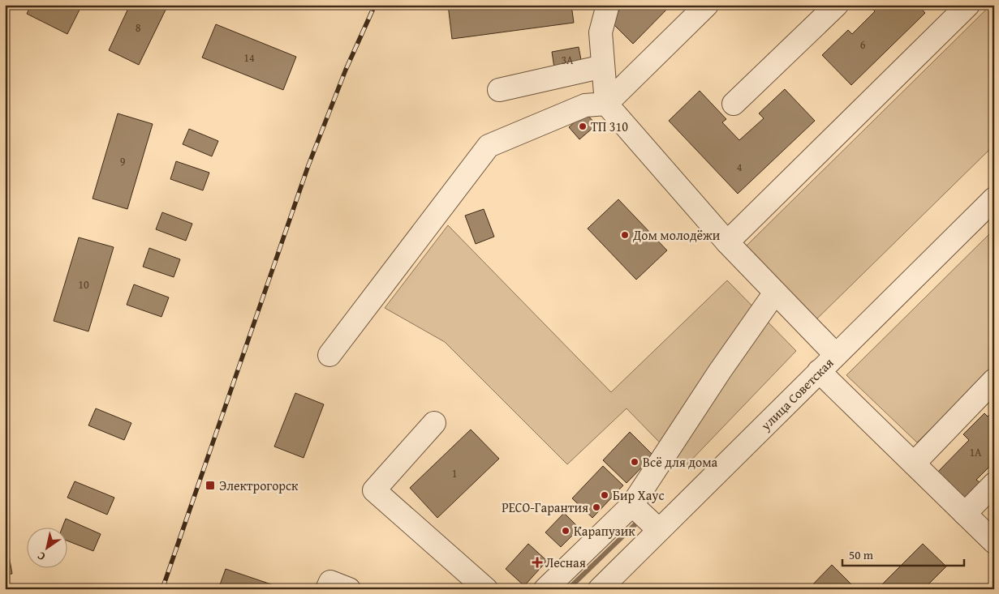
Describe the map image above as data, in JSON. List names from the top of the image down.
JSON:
{
  "streets": {
    "street": ["улица Советская"]
  },
  "places": {
    "other": [
      "ТП 310",
      "Дом молодёжи",
      "Всё для дома",
      "Бир Хаус",
      "РЕСО-Гарантия",
      "Карапузик"
    ],
    "transit": ["Электрогорск"],
    "health": ["Лесная"]
  },
  "house_numbers": [
    "8",
    "6",
    "14",
    "3А",
    "9",
    "4",
    "10",
    "1А",
    "1"
  ],
  "scale_bar": "50 m",
  "north": "bottom left"
}
